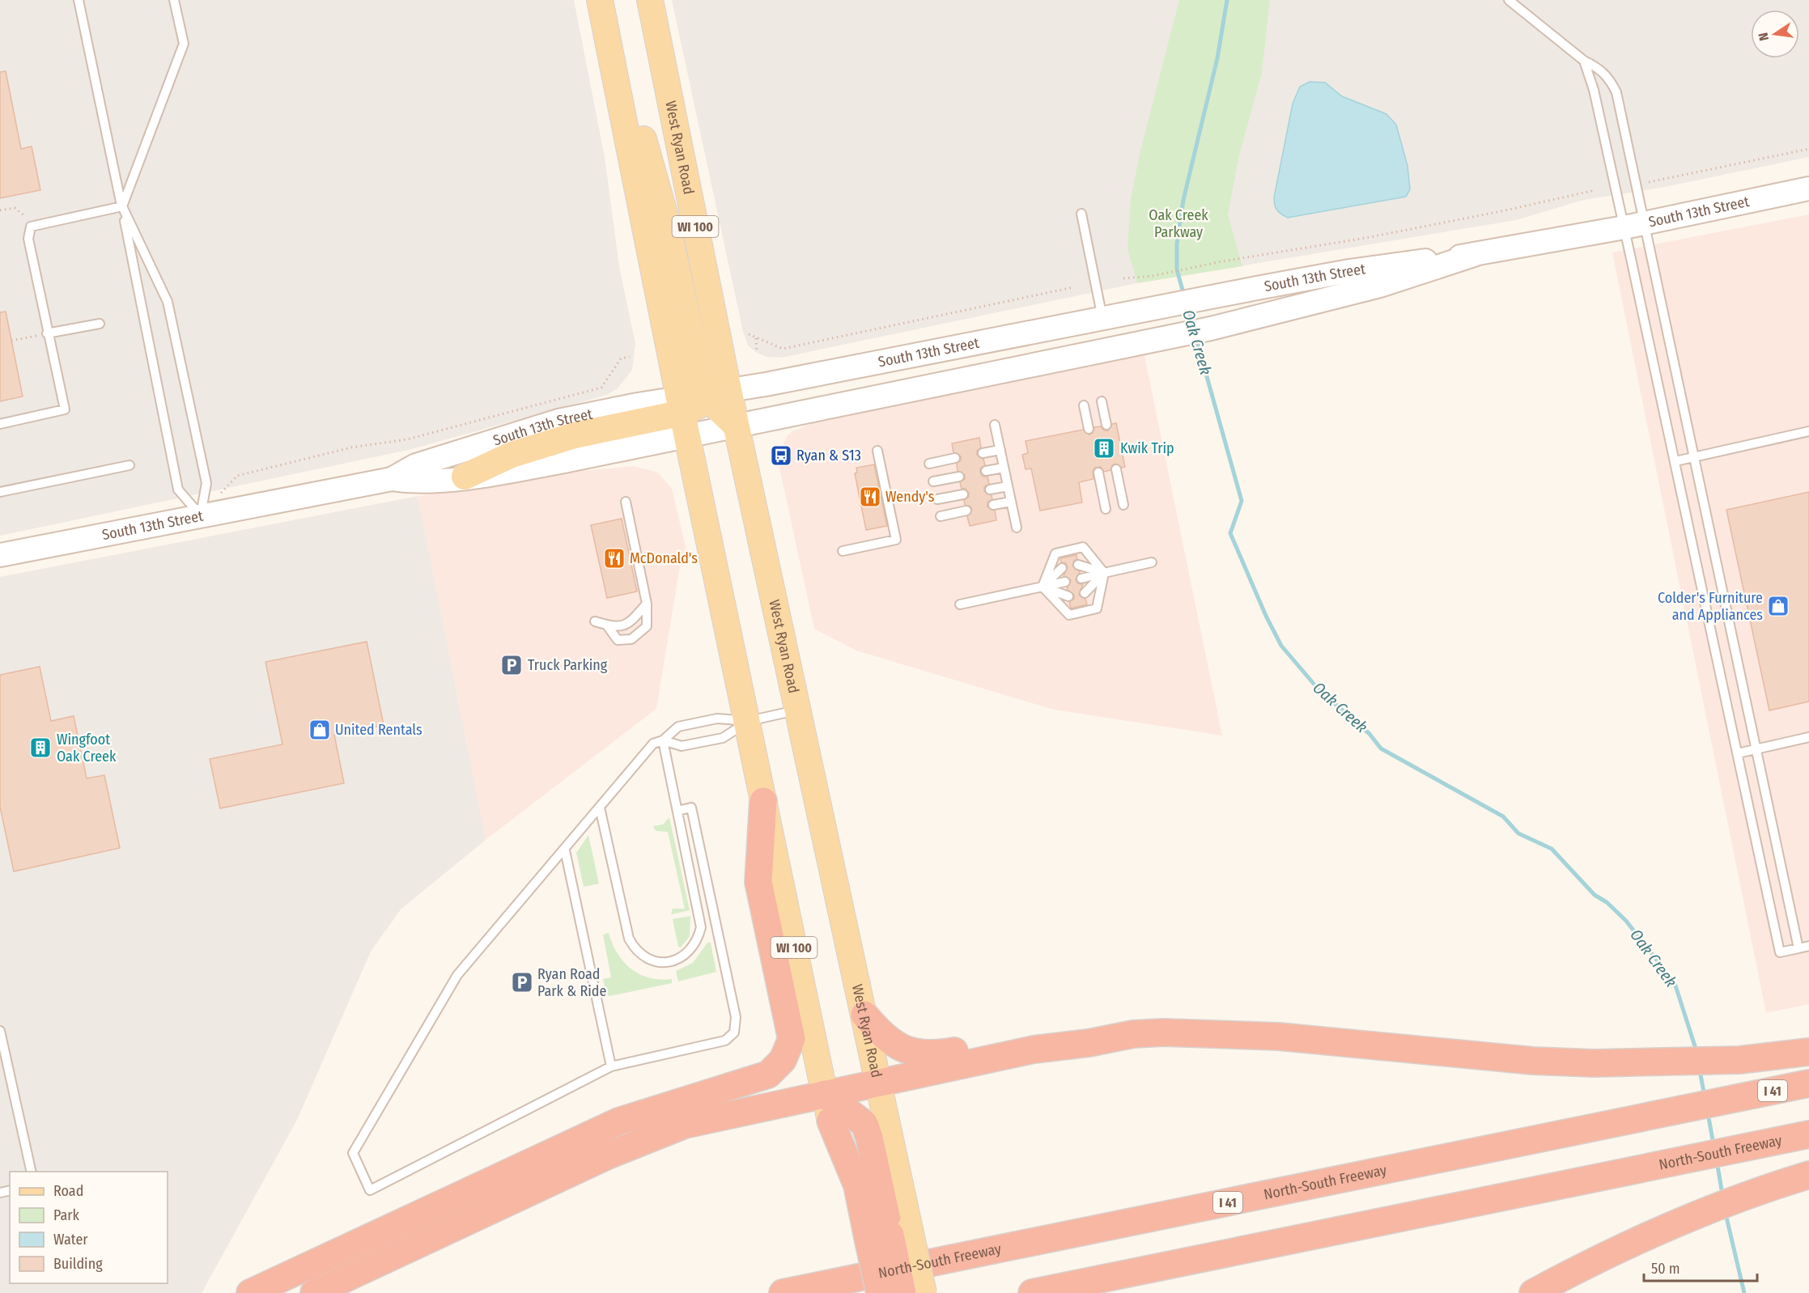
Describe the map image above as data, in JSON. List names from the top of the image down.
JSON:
{
  "streets": {
    "highway": ["I 41", "North-South Freeway"],
    "main road": ["West Ryan Road", "WI 100"],
    "street": ["South 13th Street"]
  },
  "crossings": [
    ["West Ryan Road", "South 13th Street"]
  ],
  "water": ["Oak Creek"],
  "parks": ["Oak Creek Parkway"],
  "places": {
    "building": ["Kwik Trip", "Wingfoot Oak Creek"],
    "bus stop": ["Ryan & S13"],
    "restaurant": ["Wendy's", "McDonald's"],
    "shop": ["Colder's Furniture and Appliances", "United Rentals"],
    "parking": ["Truck Parking", "Ryan Road Park & Ride"]
  },
  "legend": [
    "Road",
    "Park",
    "Water",
    "Building"
  ],
  "scale_bar": "50 m",
  "north": "left"
}
